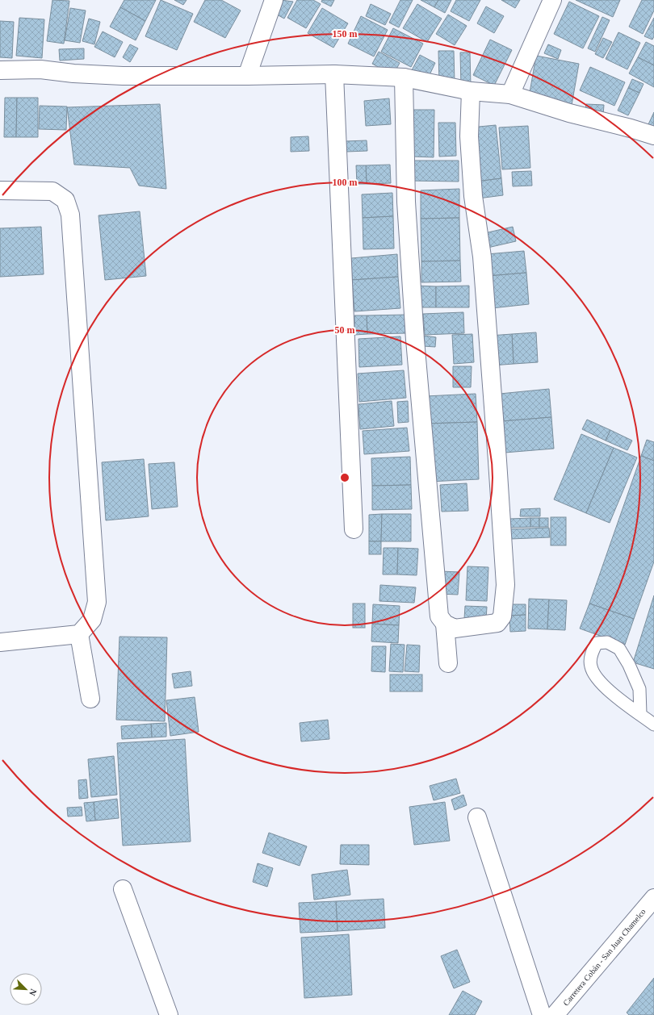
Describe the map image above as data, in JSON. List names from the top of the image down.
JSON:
{
  "streets": {
    "street": ["Carretera Cobán - San Juan Chamelco"]
  },
  "north": "bottom right",
  "rings": ["150 m", "100 m", "50 m"]
}
